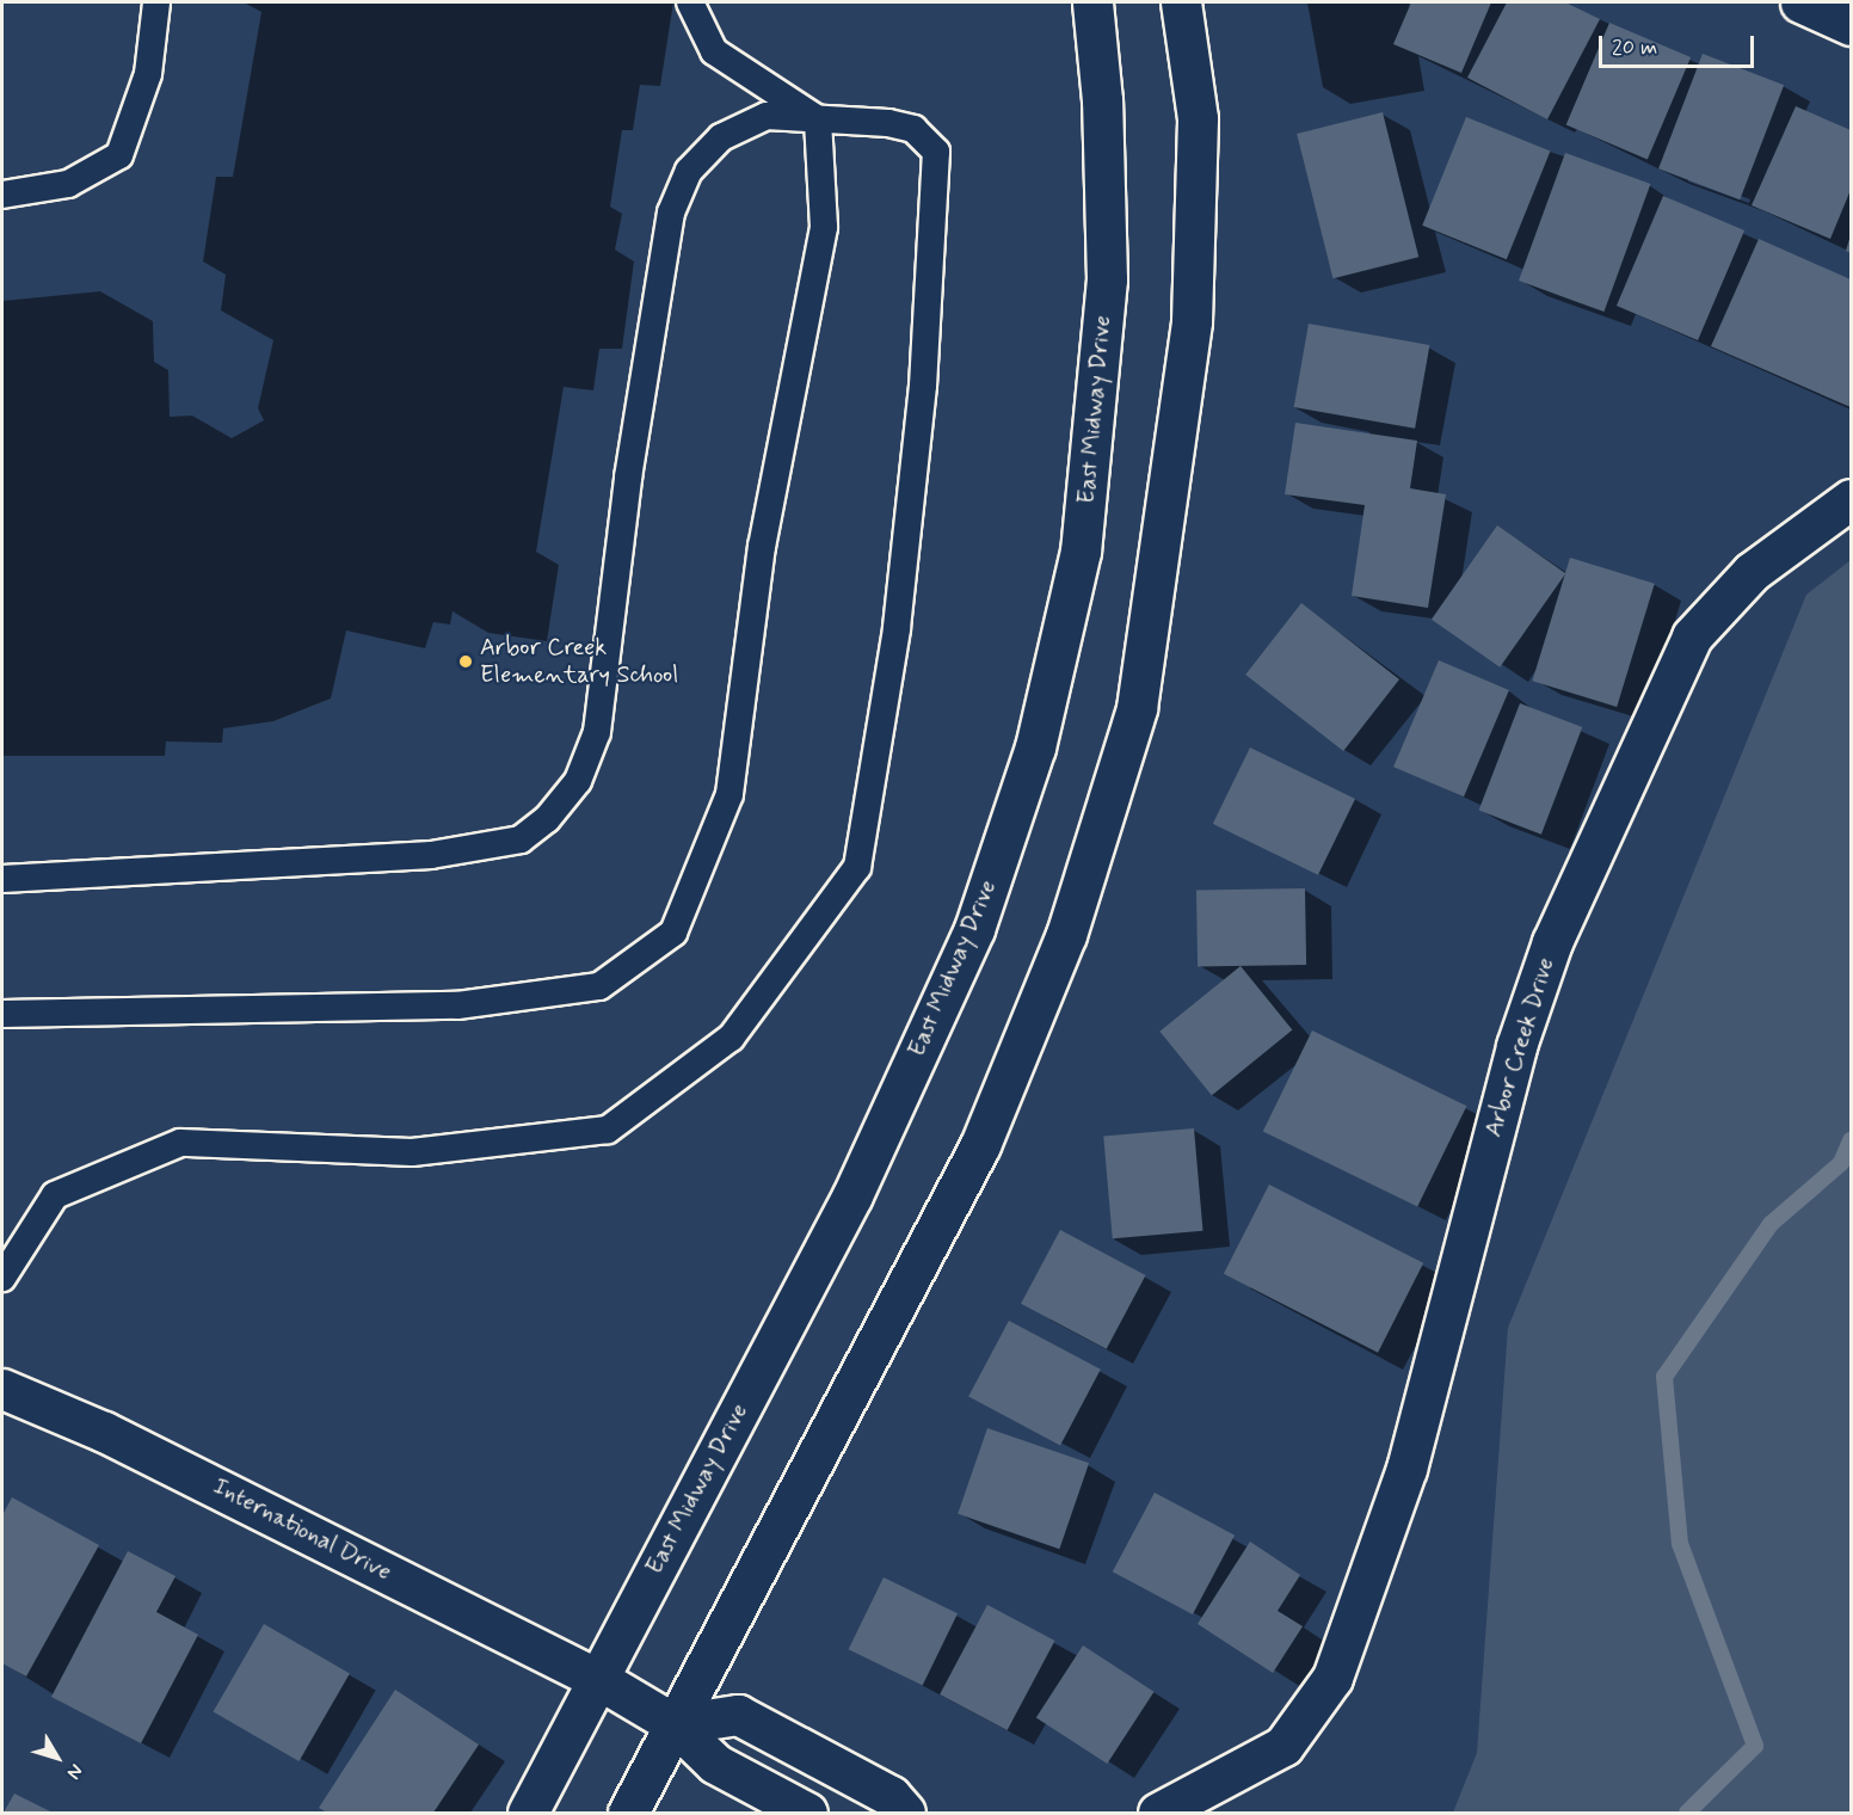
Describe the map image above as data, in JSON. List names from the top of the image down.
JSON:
{
  "streets": {
    "main road": ["East Midway Drive", "Arbor Creek Drive", "International Drive"]
  },
  "crossings": [
    ["East Midway Drive", "International Drive"]
  ],
  "places": ["Arbor Creek Elementary School"],
  "scale_bar": "20 m",
  "north": "bottom right"
}
